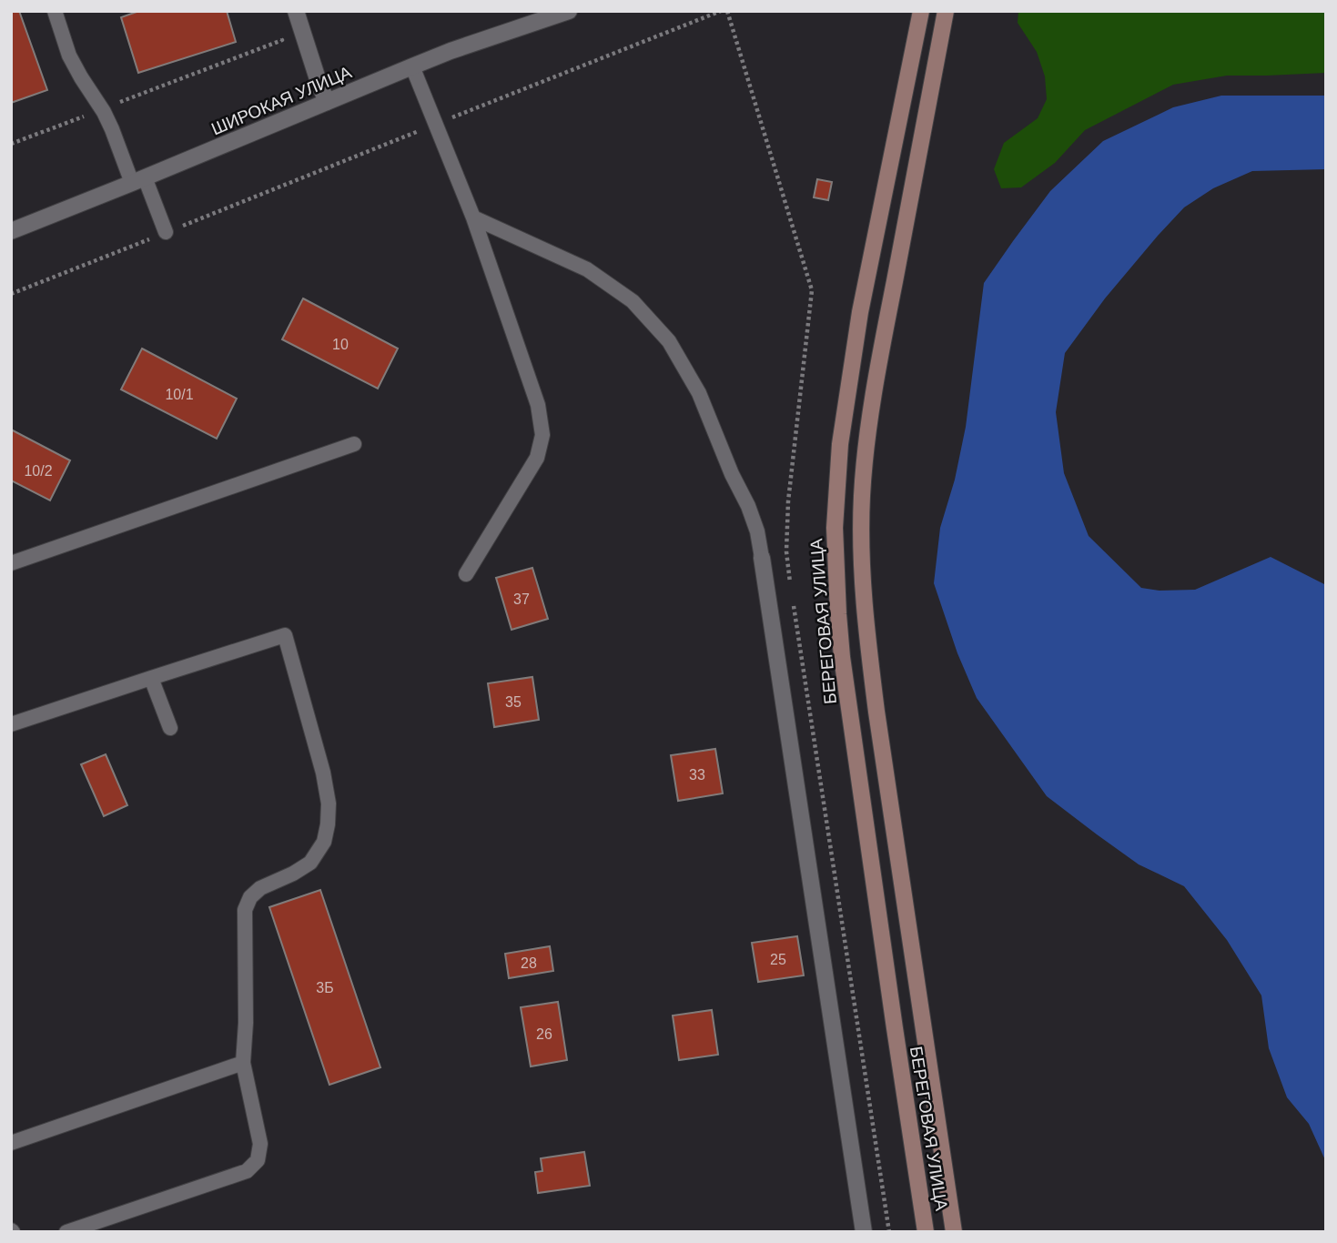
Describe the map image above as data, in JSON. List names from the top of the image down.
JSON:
{
  "streets": {
    "main road": ["БЕРЕГОВАЯ УЛИЦА"],
    "street": ["ШИРОКАЯ УЛИЦА"]
  },
  "house_numbers": [
    "10",
    "10/1",
    "10/2",
    "37",
    "35",
    "33",
    "25",
    "28",
    "3Б",
    "26"
  ]
}
